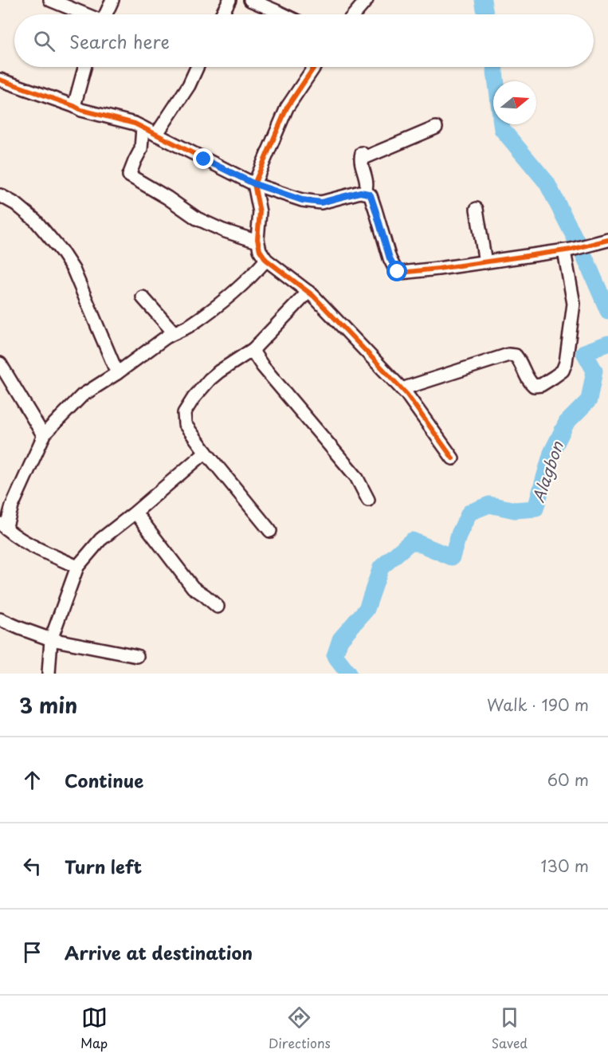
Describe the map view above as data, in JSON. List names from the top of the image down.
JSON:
{
  "water": ["Alagbon"],
  "north": "right",
  "page": {
    "search": "Search here",
    "heading": ["3 min", "Walk · 190 m"],
    "list": [
      ["Continue", "60 m"],
      ["Turn left", "130 m"],
      "Arrive at destination"
    ],
    "nav": ["Map", "Directions", "Saved"]
  }
}
